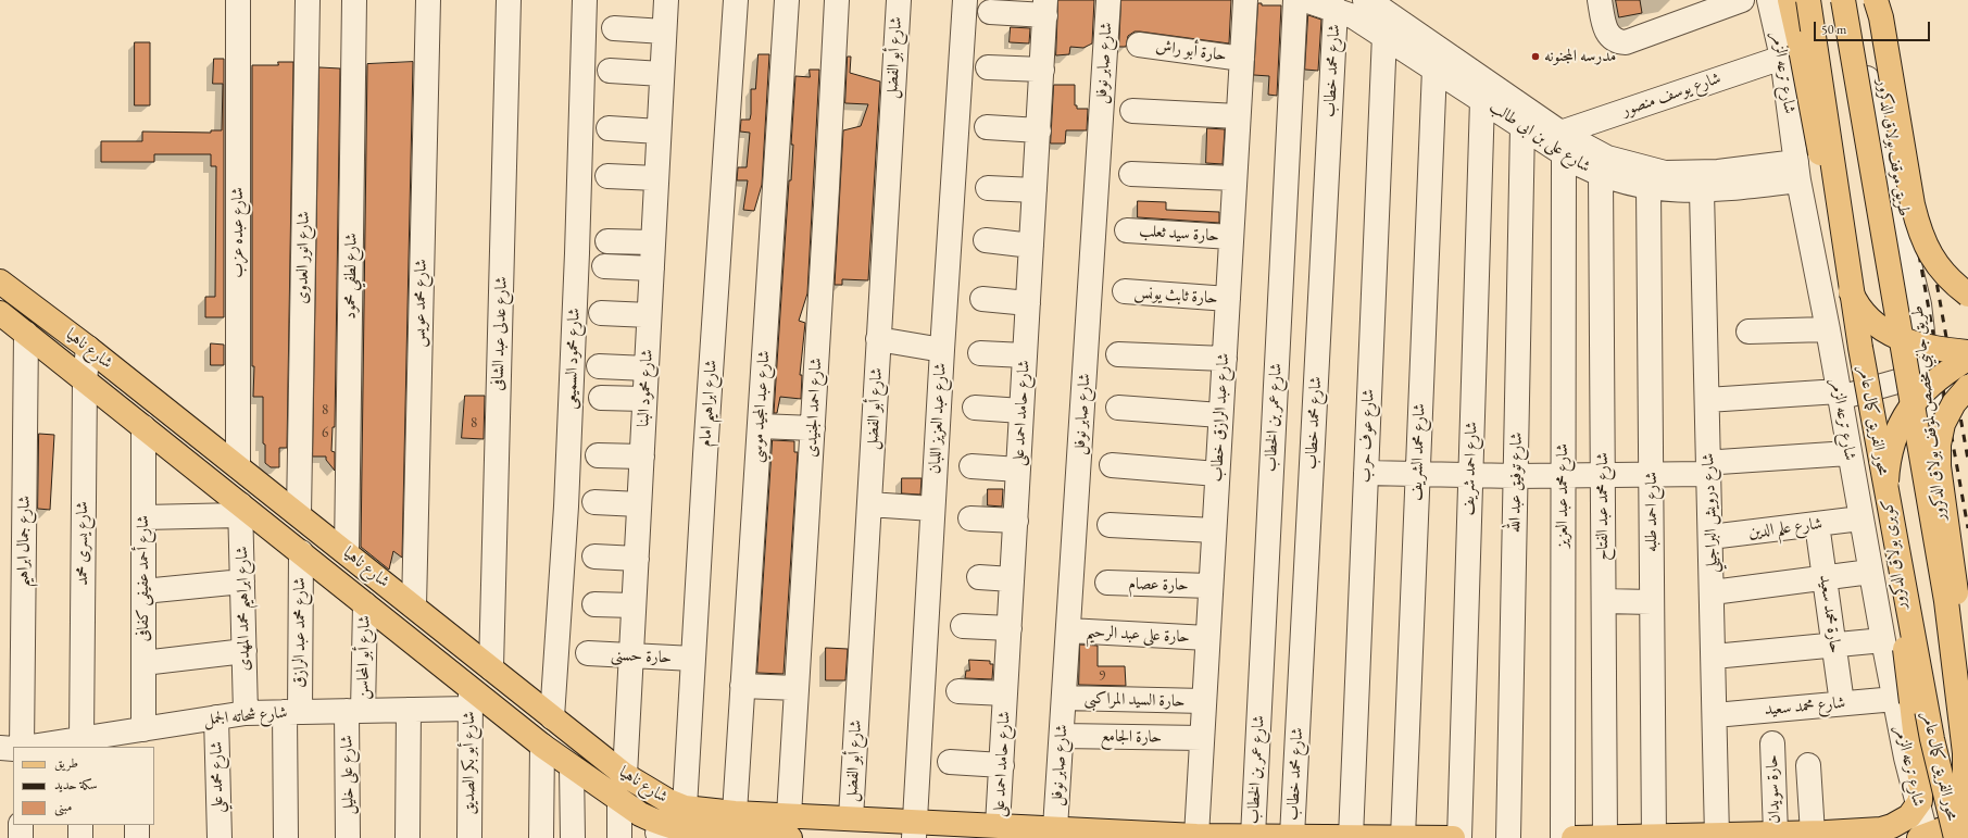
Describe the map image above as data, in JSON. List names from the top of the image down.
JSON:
{
  "streets": {
    "main road": ["شارع ناهيا", "محور الفريق كمال عامر", "كوبرى بولاق الدكرور"],
    "street": [
      "حارة أبو راش",
      "شارع أبو الفضل",
      "شارع صابر نوفل",
      "شارع محمد خطاب",
      "شارع ترعه الزمر",
      "شارع يوسف منصور",
      "شارع على بن ابى طالب",
      "طريق موقف بولاق الدكرور",
      "شارع عبده عزب",
      "حارة سيد ثعلب",
      "شارع انور العدوى",
      "شارع لطفي محمود",
      "حارة ثابث يونس",
      "شارع محمد عويس",
      "شارع عدلى عبد الشافى",
      "شارع محمود السميعى",
      "شارع محمود البنا",
      "شارع ابراهيم امام",
      "شارع عبد المجيد موسي",
      "شارع احمد الجنيدى",
      "شارع حامد احمد على",
      "طريق جانبي مخصص لموقف بولاق الدكرور",
      "شارع عبد الرازق خطاب",
      "شارع عمر بن الخطاب",
      "شارع عبد العزيز اللبان",
      "شارع عوف حرب",
      "شارع محمد الشريف",
      "شارع احمد شريف",
      "شارع توفيق عبد الله",
      "شارع محمد عبد العزيز",
      "شارع محمد عبد الفتاح",
      "شارع احمد طلبه",
      "شارع درويش البراجيلي",
      "شارع علم الدين",
      "شارع جمال ابراهيم",
      "شارع يسرى محمد",
      "شارع أحمد عفيفى كفافى",
      "حارة عصام",
      "شارع ابراهيم محمد المهدى",
      "حارة محمد سعيد",
      "شارع محمد عبد الرازق",
      "حارة على عبد الرحيم",
      "حارة حسنى",
      "شارع أبو المحاسن",
      "حارة السيد المراكبى",
      "شارع محمد سعيد",
      "شارع شحاته الجمل",
      "حارة الجامع",
      "شارع أبو بكر الصديق",
      "شارع على خليل",
      "شارع محمد علي",
      "حارة سويدان"
    ]
  },
  "crossings": [
    ["حارة أبو راش", "شارع عبد الرازق خطاب"],
    ["شارع أبو الفضل", "شارع ناهيا"],
    ["شارع صابر نوفل", "شارع ناهيا"],
    ["شارع صابر نوفل", "حارة على عبد الرحيم"],
    ["شارع صابر نوفل", "حارة السيد المراكبى"],
    ["شارع صابر نوفل", "حارة الجامع"],
    ["شارع محمد خطاب", "شارع على بن ابى طالب"],
    ["شارع محمد خطاب", "شارع ناهيا"],
    ["شارع ترعه الزمر", "شارع يوسف منصور"],
    ["شارع ترعه الزمر", "شارع على بن ابى طالب"],
    ["شارع ترعه الزمر", "شارع علم الدين"],
    ["شارع ترعه الزمر", "كوبرى بولاق الدكرور"],
    ["شارع ترعه الزمر", "شارع محمد سعيد"],
    ["شارع يوسف منصور", "شارع على بن ابى طالب"],
    ["شارع يوسف منصور", "شارع محمد عبد العزيز"],
    ["شارع على بن ابى طالب", "شارع عوف حرب"],
    ["شارع على بن ابى طالب", "شارع محمد الشريف"],
    ["شارع على بن ابى طالب", "شارع احمد شريف"],
    ["شارع على بن ابى طالب", "شارع توفيق عبد الله"],
    ["شارع على بن ابى طالب", "شارع محمد عبد العزيز"],
    ["شارع على بن ابى طالب", "شارع محمد عبد الفتاح"],
    ["شارع على بن ابى طالب", "شارع احمد طلبه"],
    ["شارع على بن ابى طالب", "شارع درويش البراجيلي"],
    ["طريق موقف بولاق الدكرور", "طريق جانبي مخصص لموقف بولاق الدكرور"],
    ["شارع عبده عزب", "شارع ناهيا"],
    ["حارة سيد ثعلب", "شارع عبد الرازق خطاب"],
    ["شارع انور العدوى", "شارع ناهيا"],
    ["شارع لطفي محمود", "شارع ناهيا"],
    ["حارة ثابث يونس", "شارع عبد الرازق خطاب"],
    ["شارع محمد عويس", "شارع ناهيا"],
    ["شارع عدلى عبد الشافى", "شارع ناهيا"],
    ["شارع ناهيا", "شارع محمود السميعى"],
    ["شارع ناهيا", "شارع محمود البنا"],
    ["شارع ناهيا", "شارع ابراهيم امام"],
    ["شارع ناهيا", "شارع عبد المجيد موسي"],
    ["شارع ناهيا", "شارع احمد الجنيدى"],
    ["شارع ناهيا", "شارع حامد احمد على"],
    ["شارع ناهيا", "شارع عبد الرازق خطاب"],
    ["شارع ناهيا", "شارع عمر بن الخطاب"],
    ["شارع ناهيا", "شارع عبد العزيز اللبان"],
    ["شارع ناهيا", "شارع عوف حرب"],
    ["شارع ناهيا", "شارع محمد الشريف"],
    ["شارع ناهيا", "شارع جمال ابراهيم"],
    ["شارع ناهيا", "شارع يسرى محمد"],
    ["شارع ناهيا", "شارع أحمد عفيفى كفافى"],
    ["شارع ناهيا", "شارع ابراهيم محمد المهدى"],
    ["شارع ناهيا", "شارع محمد عبد الرازق"],
    ["شارع ناهيا", "شارع أبو المحاسن"],
    ["شارع ناهيا", "شارع شحاته الجمل"],
    ["شارع ناهيا", "شارع أبو بكر الصديق"],
    ["شارع محمود البنا", "حارة حسنى"],
    ["شارع ابراهيم امام", "حارة حسنى"],
    ["شارع عبد الرازق خطاب", "حارة عصام"],
    ["شارع عبد الرازق خطاب", "حارة على عبد الرحيم"],
    ["شارع عبد الرازق خطاب", "حارة السيد المراكبى"],
    ["شارع عبد الرازق خطاب", "حارة الجامع"],
    ["شارع درويش البراجيلي", "شارع علم الدين"],
    ["شارع درويش البراجيلي", "شارع محمد سعيد"],
    ["شارع علم الدين", "حارة محمد سعيد"],
    ["شارع يسرى محمد", "شارع شحاته الجمل"],
    ["كوبرى بولاق الدكرور", "شارع محمد سعيد"],
    ["شارع أحمد عفيفى كفافى", "شارع شحاته الجمل"],
    ["شارع ابراهيم محمد المهدى", "شارع شحاته الجمل"],
    ["حارة محمد سعيد", "شارع محمد سعيد"],
    ["شارع محمد عبد الرازق", "شارع شحاته الجمل"],
    ["شارع أبو المحاسن", "شارع شحاته الجمل"],
    ["شارع أبو المحاسن", "شارع على خليل"],
    ["شارع شحاته الجمل", "شارع أبو بكر الصديق"],
    ["شارع شحاته الجمل", "شارع على خليل"],
    ["شارع شحاته الجمل", "شارع محمد علي"]
  ],
  "places": ["مدرسه المجنونه"],
  "house_numbers": [
    "8",
    "8",
    "6",
    "9"
  ],
  "legend": ["طريق", "سكة حديد", "مبنى"],
  "scale_bar": "50 m"
}
